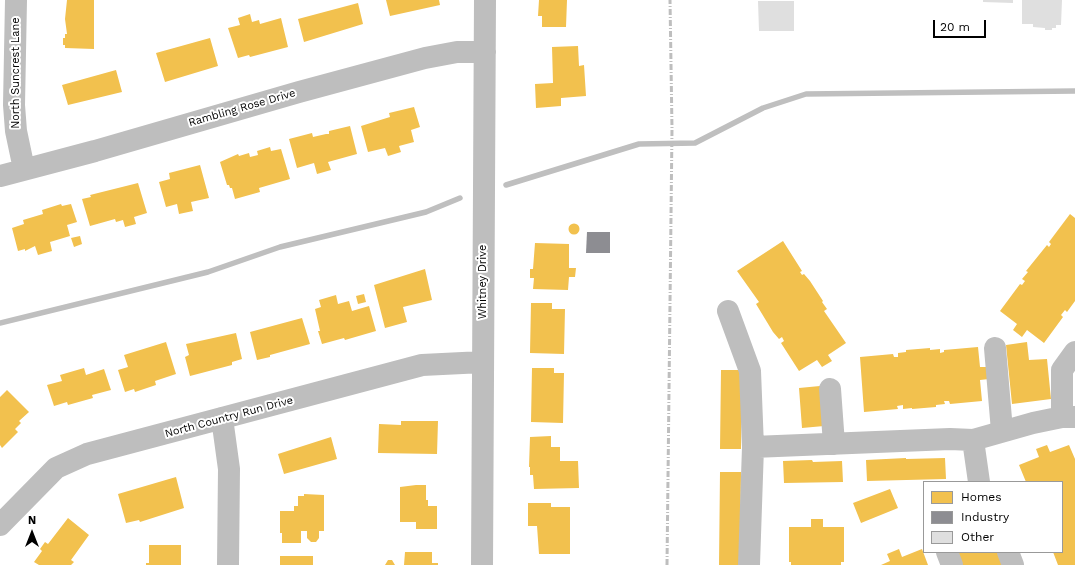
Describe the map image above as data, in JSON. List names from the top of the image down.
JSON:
{
  "streets": {
    "street": [
      "North Suncrest Lane",
      "Rambling Rose Drive",
      "Whitney Drive",
      "North Country Run Drive"
    ]
  },
  "crossings": [
    ["North Suncrest Lane", "Rambling Rose Drive"],
    ["Rambling Rose Drive", "Whitney Drive"],
    ["Whitney Drive", "North Country Run Drive"]
  ],
  "legend": ["Homes", "Industry", "Other"],
  "scale_bar": "20 m",
  "north": "top"
}
